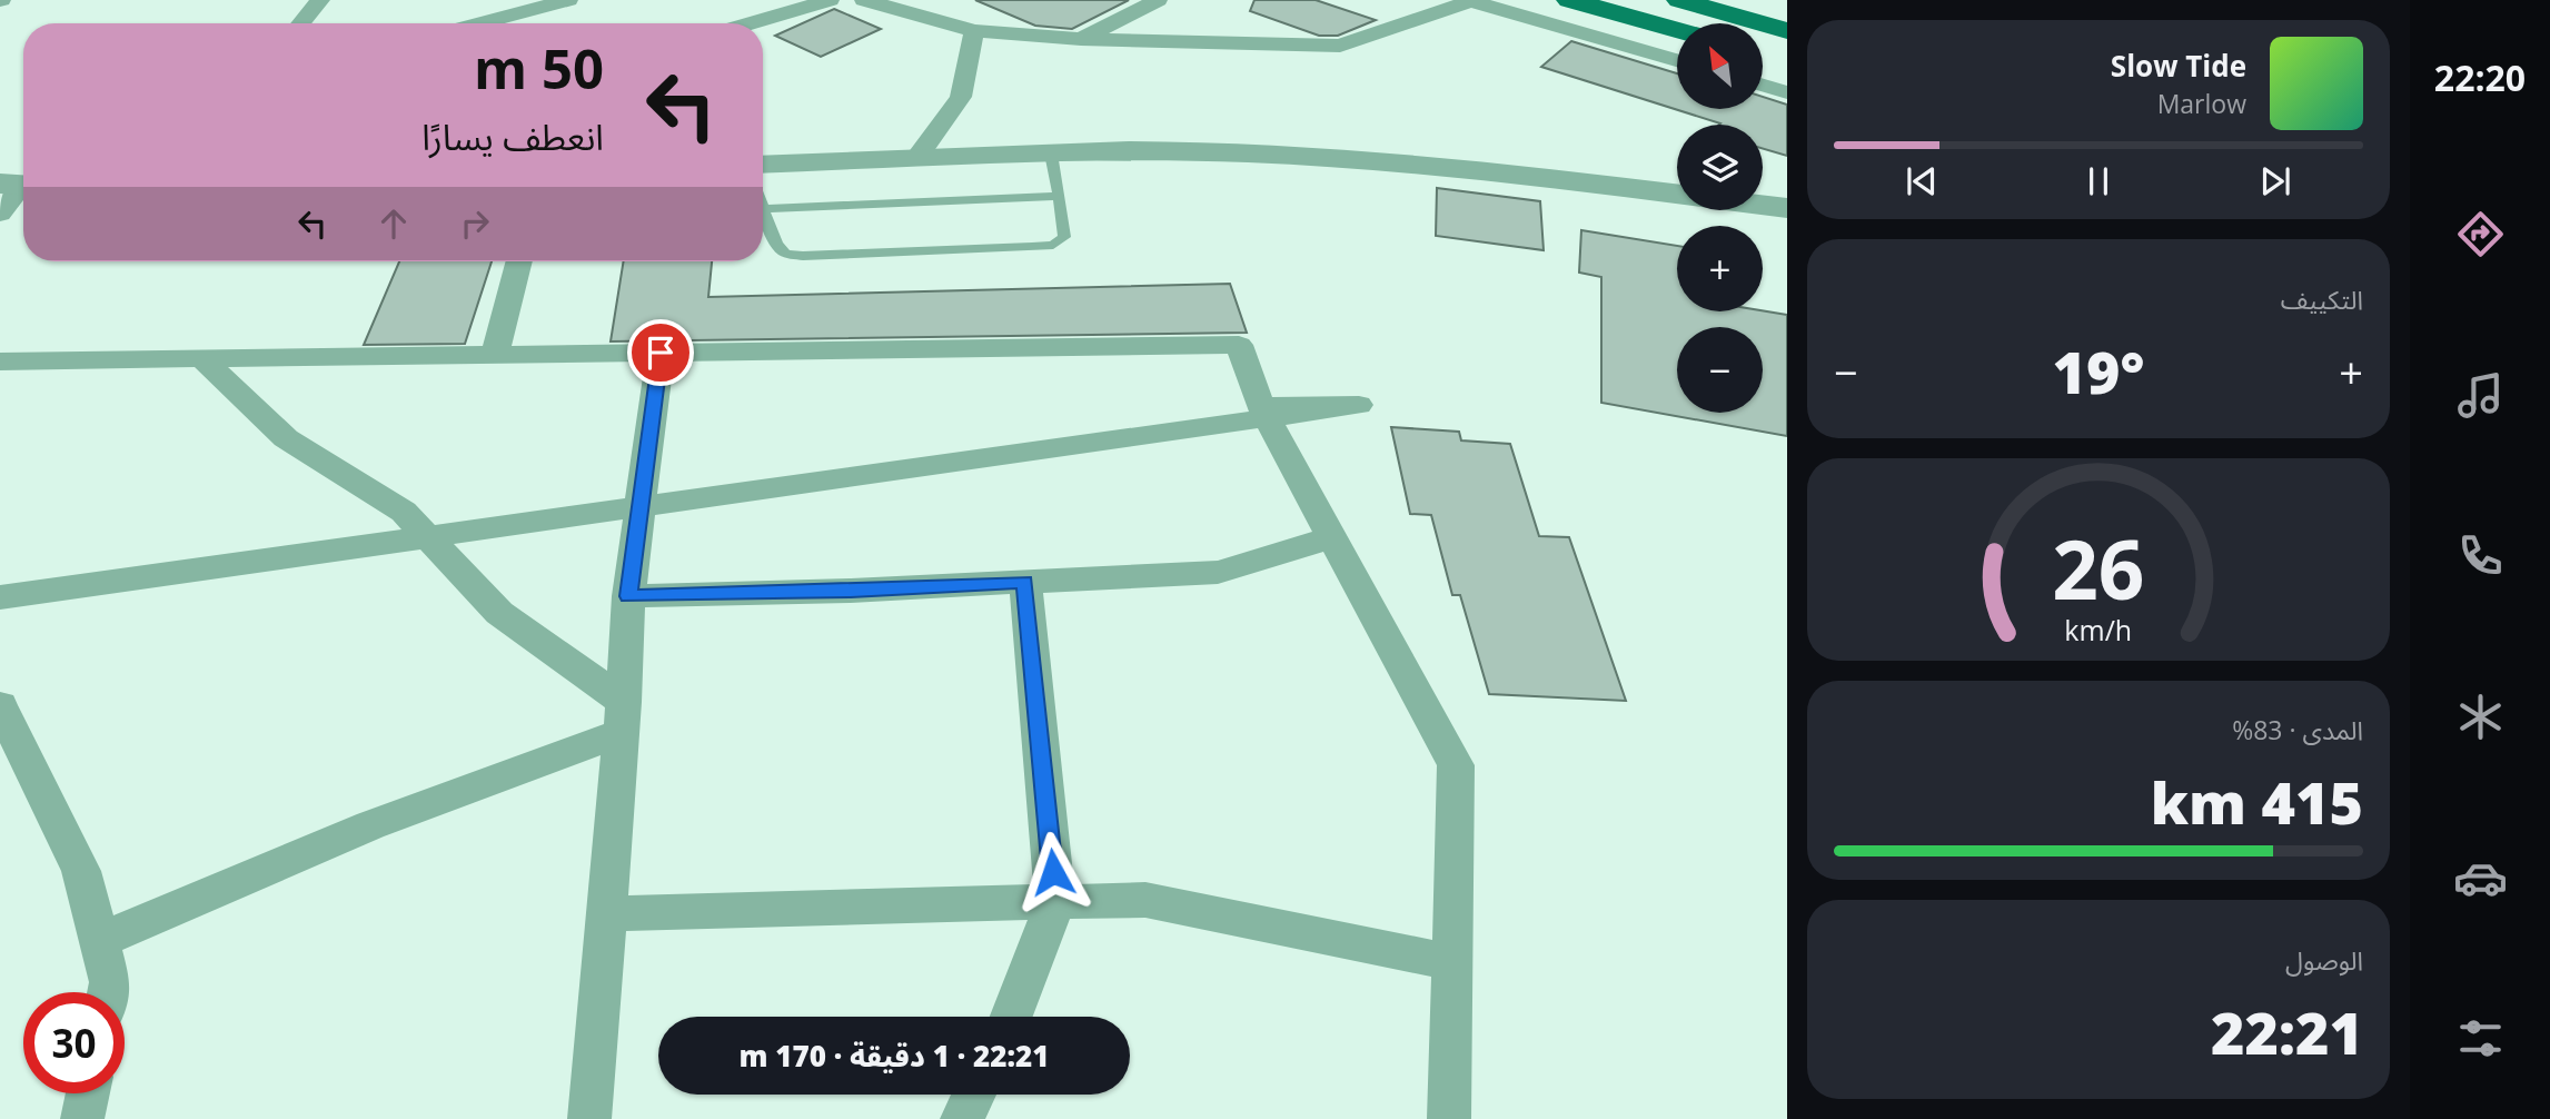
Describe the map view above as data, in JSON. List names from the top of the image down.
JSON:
{
  "north": "top left",
  "page": {
    "tabs": "22:20",
    "map_buttons": ["+", "−"],
    "turn": ["50 m", "انعطف يسارًا"],
    "song": ["Slow Tide", "Marlow"],
    "tile": [
      "التكييف",
      ["المدى · 83%", "415 km"],
      ["الوصول", "22:21"]
    ],
    "heat": ["−", "19°", "+"],
    "limit": "30",
    "trip": "22:21 · 1 دقيقة · 170 m",
    "gauge": ["26", "km/h"]
  }
}
